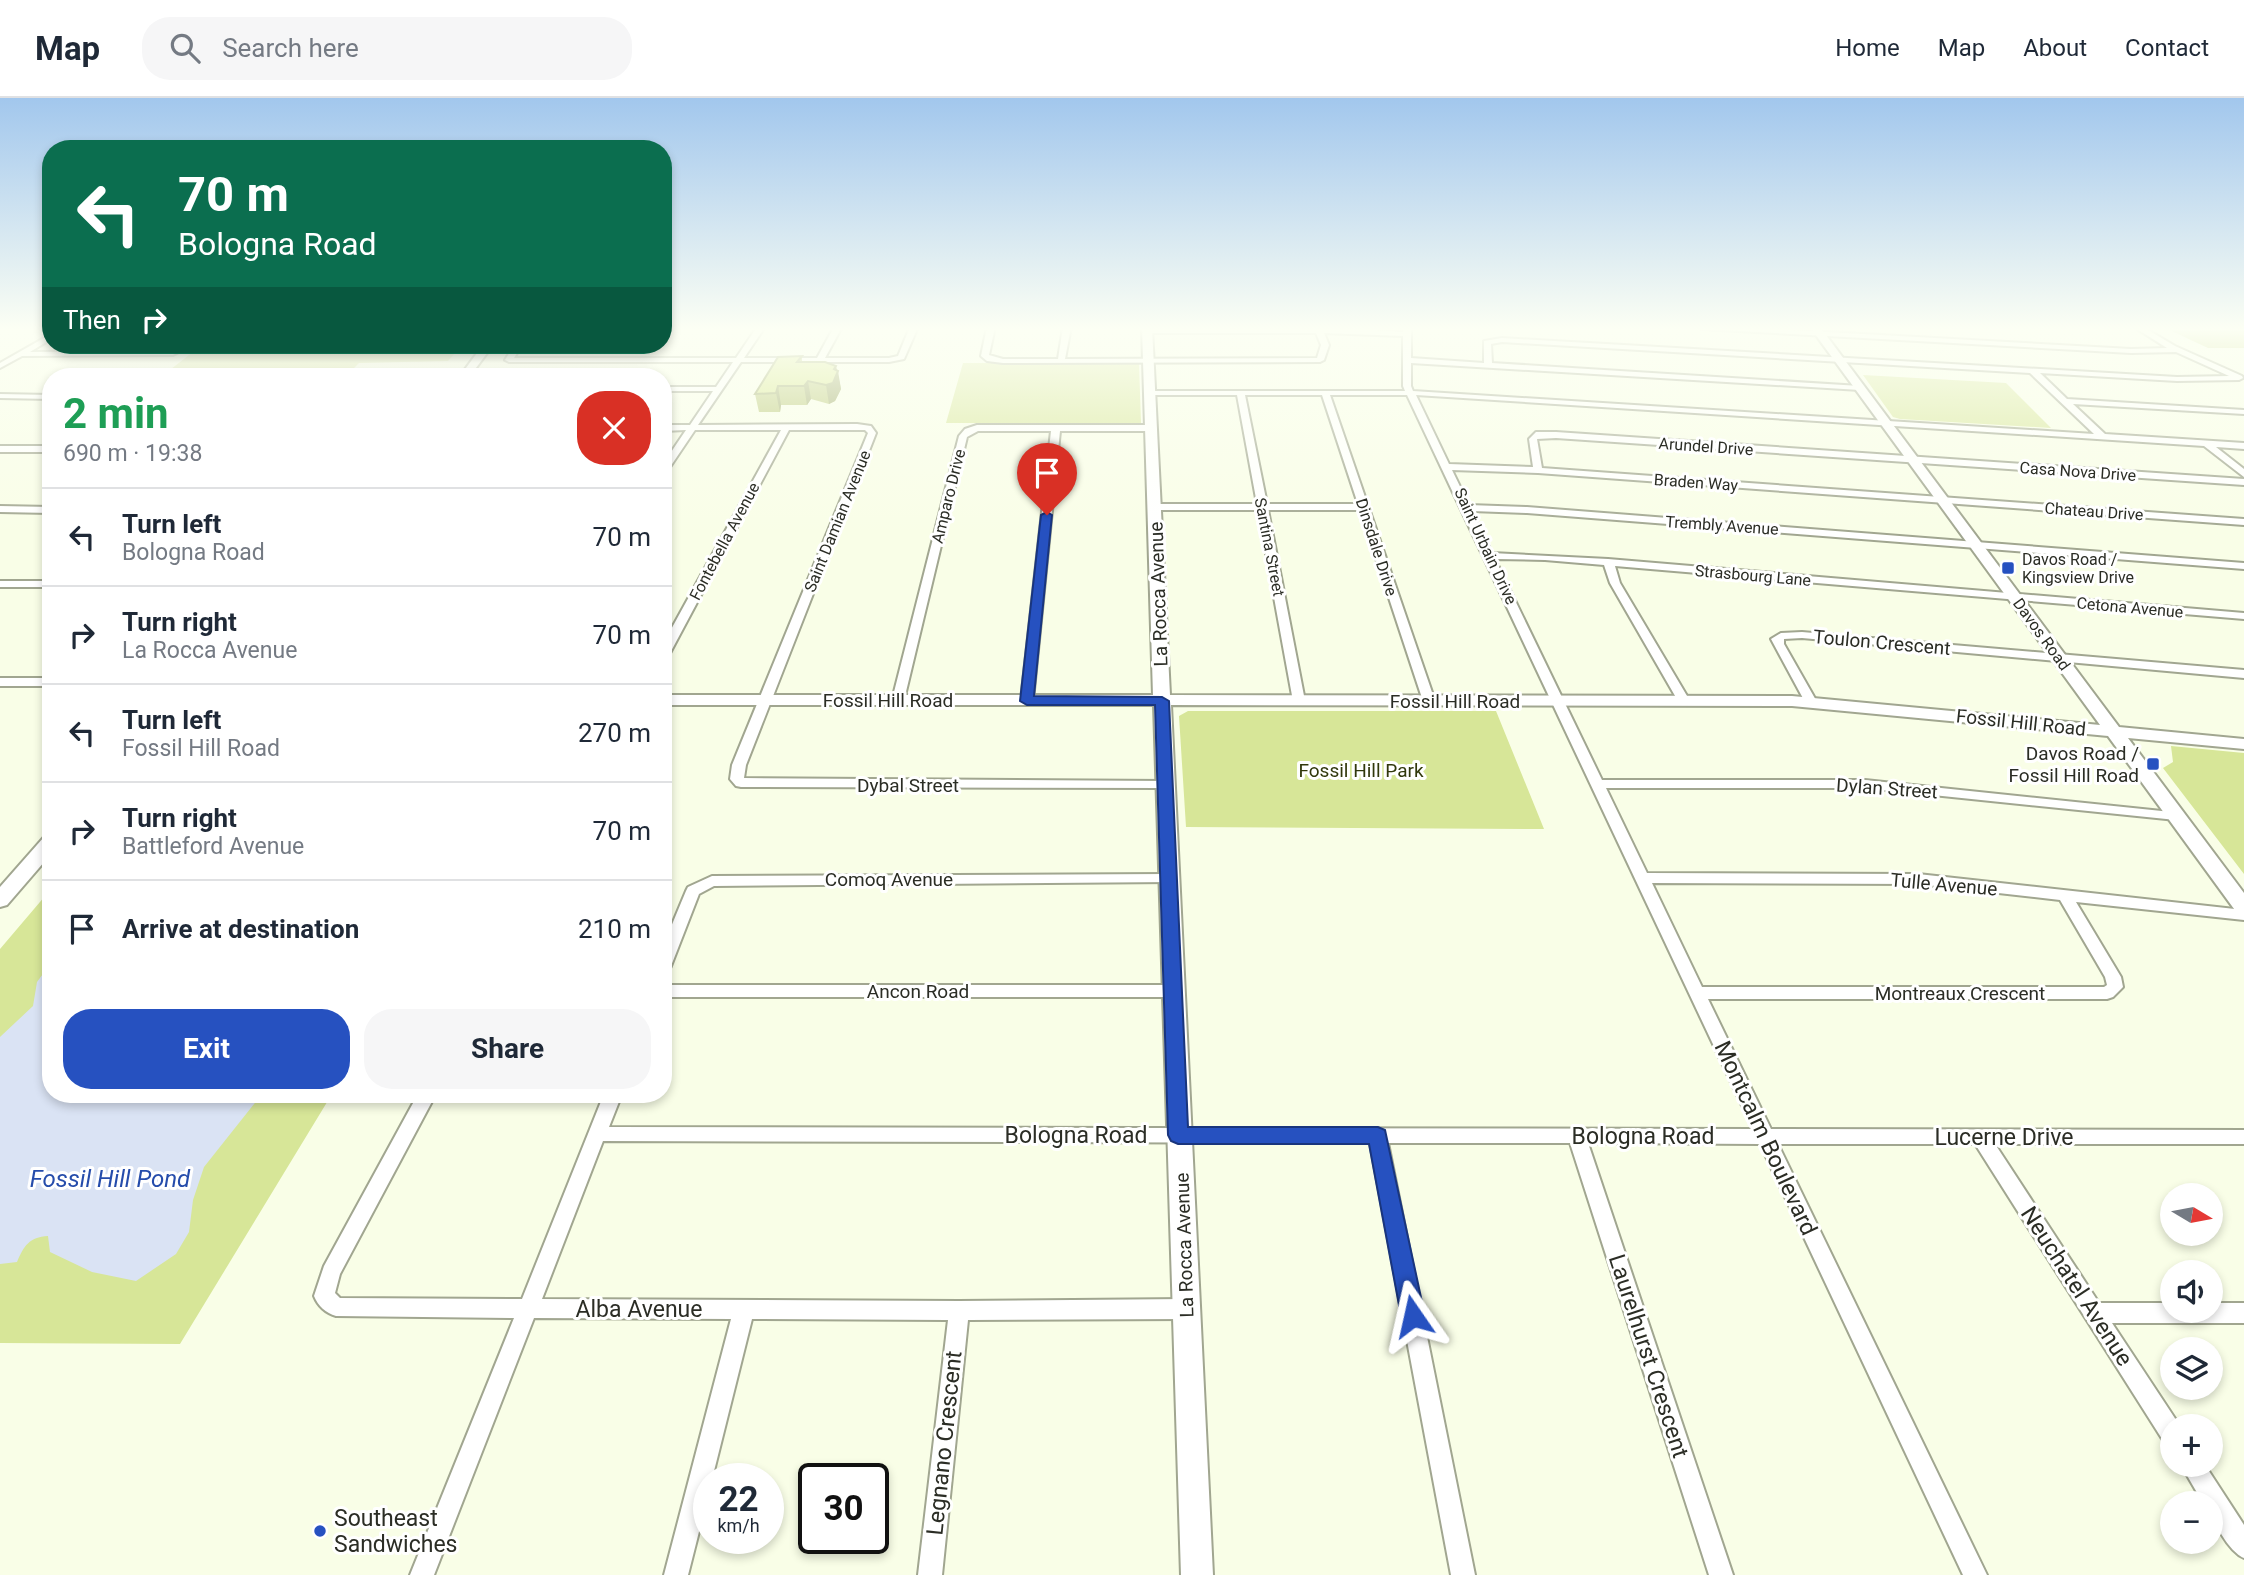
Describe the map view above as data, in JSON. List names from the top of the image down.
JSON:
{
  "streets": {
    "street": [
      "Arundel Drive",
      "Casa Nova Drive",
      "Braden Way",
      "Amparo Drive",
      "Chateau Drive",
      "Saint Damian Avenue",
      "Trembly Avenue",
      "Fontebella Avenue",
      "Saint Urbain Drive",
      "Santina Street",
      "Dinsdale Drive",
      "Strasbourg Lane",
      "La Rocca Avenue",
      "Cetona Avenue",
      "Davos Road",
      "Toulon Crescent",
      "Fossil Hill Road",
      "Dybal Street",
      "Dylan Street",
      "Comoq Avenue",
      "Tulle Avenue",
      "Ancon Road",
      "Montreaux Crescent",
      "Bologna Road",
      "Lucerne Drive",
      "Montcalm Boulevard",
      "Neuchatel Avenue",
      "Alba Avenue",
      "Laurelhurst Crescent",
      "Legnano Crescent"
    ]
  },
  "crossings": [
    ["Arundel Drive", "Casa Nova Drive"],
    ["Arundel Drive", "Braden Way"],
    ["Arundel Drive", "Davos Road"],
    ["Casa Nova Drive", "Davos Road"],
    ["Braden Way", "Chateau Drive"],
    ["Braden Way", "Saint Urbain Drive"],
    ["Braden Way", "Davos Road"],
    ["Amparo Drive", "La Rocca Avenue"],
    ["Amparo Drive", "Fossil Hill Road"],
    ["Chateau Drive", "Davos Road"],
    ["Saint Damian Avenue", "Fontebella Avenue"],
    ["Saint Damian Avenue", "Fossil Hill Road"],
    ["Saint Damian Avenue", "Dybal Street"],
    ["Trembly Avenue", "Saint Urbain Drive"],
    ["Trembly Avenue", "Davos Road"],
    ["Saint Urbain Drive", "Strasbourg Lane"],
    ["Saint Urbain Drive", "Fossil Hill Road"],
    ["Saint Urbain Drive", "Montcalm Boulevard"],
    ["Santina Street", "Fossil Hill Road"],
    ["Dinsdale Drive", "Fossil Hill Road"],
    ["Strasbourg Lane", "Cetona Avenue"],
    ["Strasbourg Lane", "Davos Road"],
    ["La Rocca Avenue", "Fossil Hill Road"],
    ["La Rocca Avenue", "Dybal Street"],
    ["La Rocca Avenue", "Comoq Avenue"],
    ["La Rocca Avenue", "Ancon Road"],
    ["La Rocca Avenue", "Bologna Road"],
    ["La Rocca Avenue", "Alba Avenue"],
    ["Cetona Avenue", "Davos Road"],
    ["Davos Road", "Toulon Crescent"],
    ["Davos Road", "Fossil Hill Road"],
    ["Davos Road", "Dylan Street"],
    ["Toulon Crescent", "Fossil Hill Road"],
    ["Fossil Hill Road", "Dybal Street"],
    ["Fossil Hill Road", "Montcalm Boulevard"],
    ["Dylan Street", "Montcalm Boulevard"],
    ["Tulle Avenue", "Montreaux Crescent"],
    ["Tulle Avenue", "Montcalm Boulevard"],
    ["Montreaux Crescent", "Montcalm Boulevard"],
    ["Bologna Road", "Lucerne Drive"],
    ["Bologna Road", "Montcalm Boulevard"],
    ["Bologna Road", "Laurelhurst Crescent"],
    ["Lucerne Drive", "Montcalm Boulevard"],
    ["Lucerne Drive", "Neuchatel Avenue"],
    ["Alba Avenue", "Legnano Crescent"]
  ],
  "water": ["Fossil Hill Pond"],
  "parks": ["Fossil Hill Park"],
  "places": {
    "transit": ["Davos Road / Kingsview Drive", "Davos Road / Fossil Hill Road"],
    "other": ["Southeast Sandwiches"]
  },
  "north": "right",
  "page": {
    "header": "Map",
    "search": "Search here",
    "nav": [
      "Home",
      "Map",
      "About",
      "Contact"
    ],
    "turn": ["70 m", "Bologna Road"],
    "then": "Then",
    "heading": ["2 min", "690 m · 19:38"],
    "list": [
      {
        "name": "Turn left",
        "note": "Bologna Road",
        "value": "70 m"
      },
      {
        "name": "Turn right",
        "note": "La Rocca Avenue",
        "value": "70 m"
      },
      {
        "name": "Turn left",
        "note": "Fossil Hill Road",
        "value": "270 m"
      },
      {
        "name": "Turn right",
        "note": "Battleford Avenue",
        "value": "70 m"
      },
      {
        "name": "Arrive at destination",
        "value": "210 m"
      }
    ],
    "buttons": ["Exit", "Share"],
    "map_buttons": ["+", "−"],
    "speed": "22 km/h",
    "limit": "30"
  }
}
